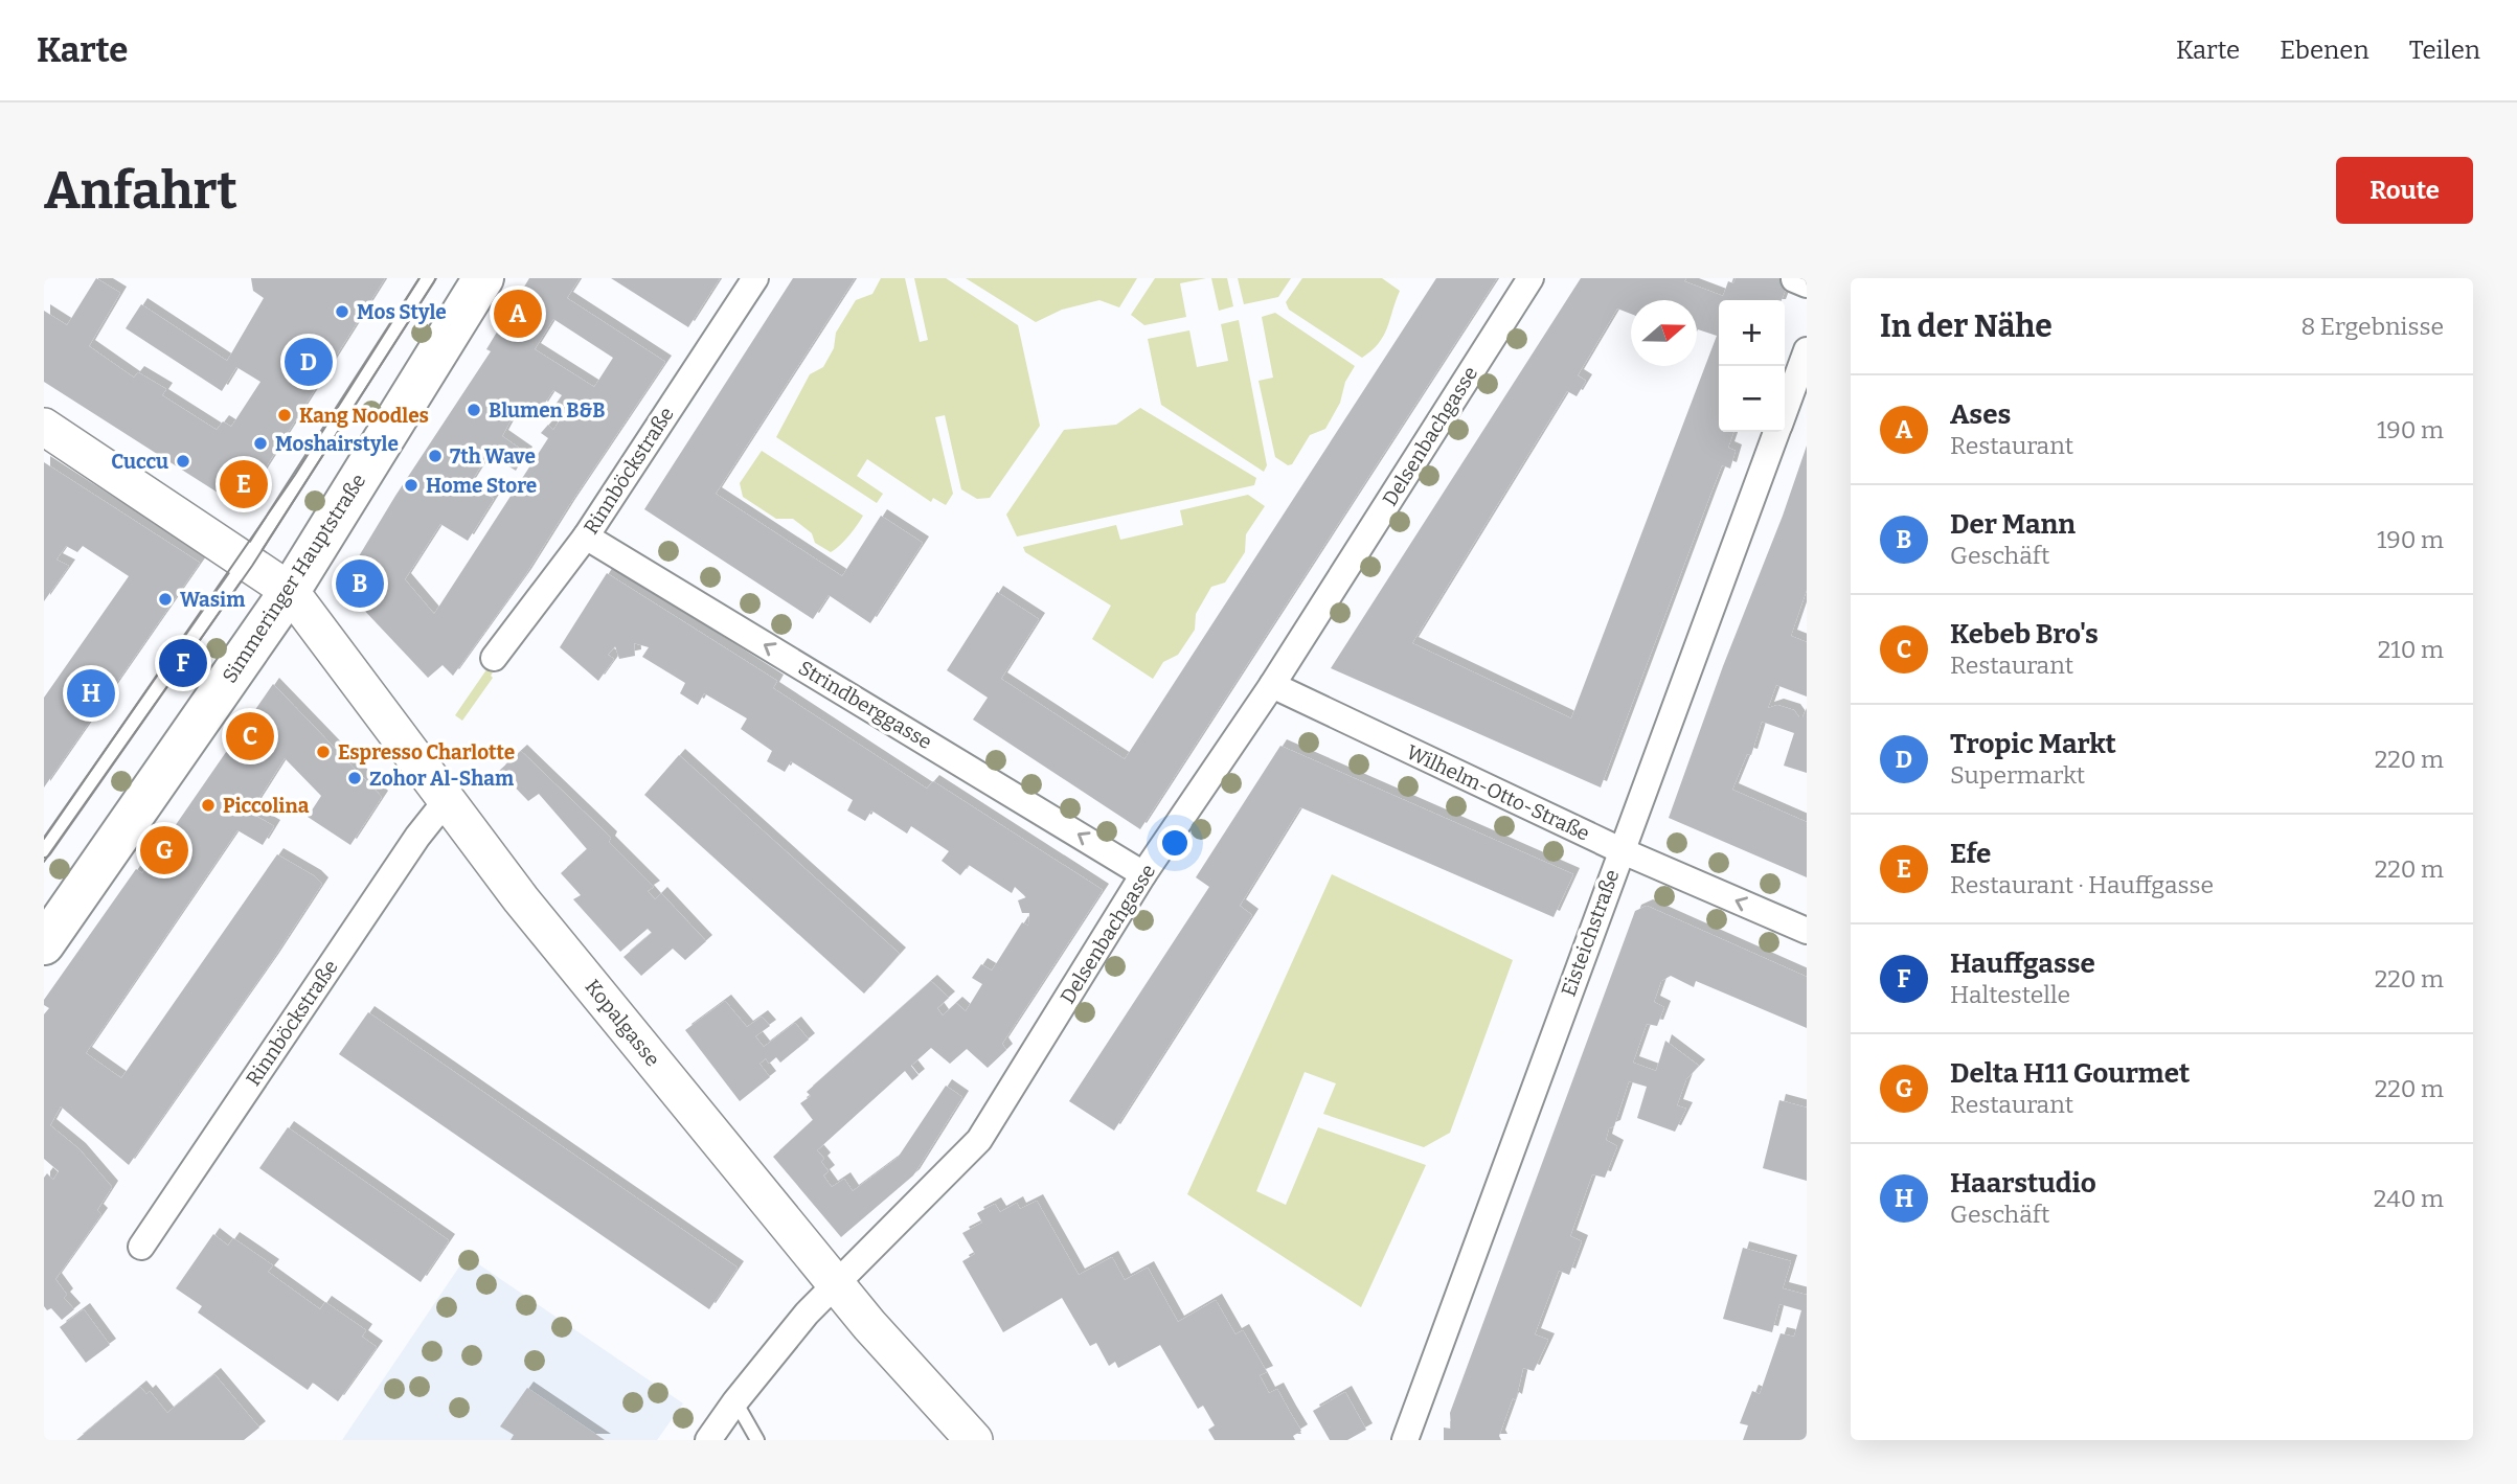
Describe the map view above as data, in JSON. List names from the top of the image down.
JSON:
{
  "streets": {
    "main road": ["Simmeringer Hauptstraße"],
    "street": [
      "Delsenbachgasse",
      "Rinnböckstraße",
      "Strindberggasse",
      "Wilhelm-Otto-Straße",
      "Eisteichstraße",
      "Kopalgasse"
    ]
  },
  "crossings": [
    ["Delsenbachgasse", "Strindberggasse"],
    ["Delsenbachgasse", "Wilhelm-Otto-Straße"],
    ["Delsenbachgasse", "Kopalgasse"],
    ["Rinnböckstraße", "Strindberggasse"],
    ["Rinnböckstraße", "Kopalgasse"],
    ["Simmeringer Hauptstraße", "Kopalgasse"],
    ["Wilhelm-Otto-Straße", "Eisteichstraße"]
  ],
  "one_way": ["Strindberggasse"],
  "places": [
    "Mos Style",
    "Blumen B&B",
    "Kang Noodles",
    "Moshairstyle",
    "7th Wave",
    "Cuccu",
    "Home Store",
    "Wasim",
    "Espresso Charlotte",
    "Zohor Al-Sham",
    "Piccolina"
  ],
  "north": "right",
  "page": {
    "header": "Karte",
    "nav": ["Karte", "Ebenen", "Teilen"],
    "buttons": "Route",
    "title": "Anfahrt",
    "heading": ["In der Nähe", "8 Ergebnisse"],
    "pins": [
      "A",
      "D",
      "E",
      "B",
      "F",
      "H",
      "C",
      "G"
    ],
    "map_buttons": ["+", "−"],
    "list": [
      {
        "mark": "A",
        "name": "Ases",
        "note": "Restaurant",
        "value": "190 m"
      },
      {
        "mark": "B",
        "name": "Der Mann",
        "note": "Geschäft",
        "value": "190 m"
      },
      {
        "mark": "C",
        "name": "Kebeb Bro's",
        "note": "Restaurant",
        "value": "210 m"
      },
      {
        "mark": "D",
        "name": "Tropic Markt",
        "note": "Supermarkt",
        "value": "220 m"
      },
      {
        "mark": "E",
        "name": "Efe",
        "note": "Restaurant · Hauffgasse",
        "value": "220 m"
      },
      {
        "mark": "F",
        "name": "Hauffgasse",
        "note": "Haltestelle",
        "value": "220 m"
      },
      {
        "mark": "G",
        "name": "Delta H11 Gourmet",
        "note": "Restaurant",
        "value": "220 m"
      },
      {
        "mark": "H",
        "name": "Haarstudio",
        "note": "Geschäft",
        "value": "240 m"
      }
    ]
  }
}
